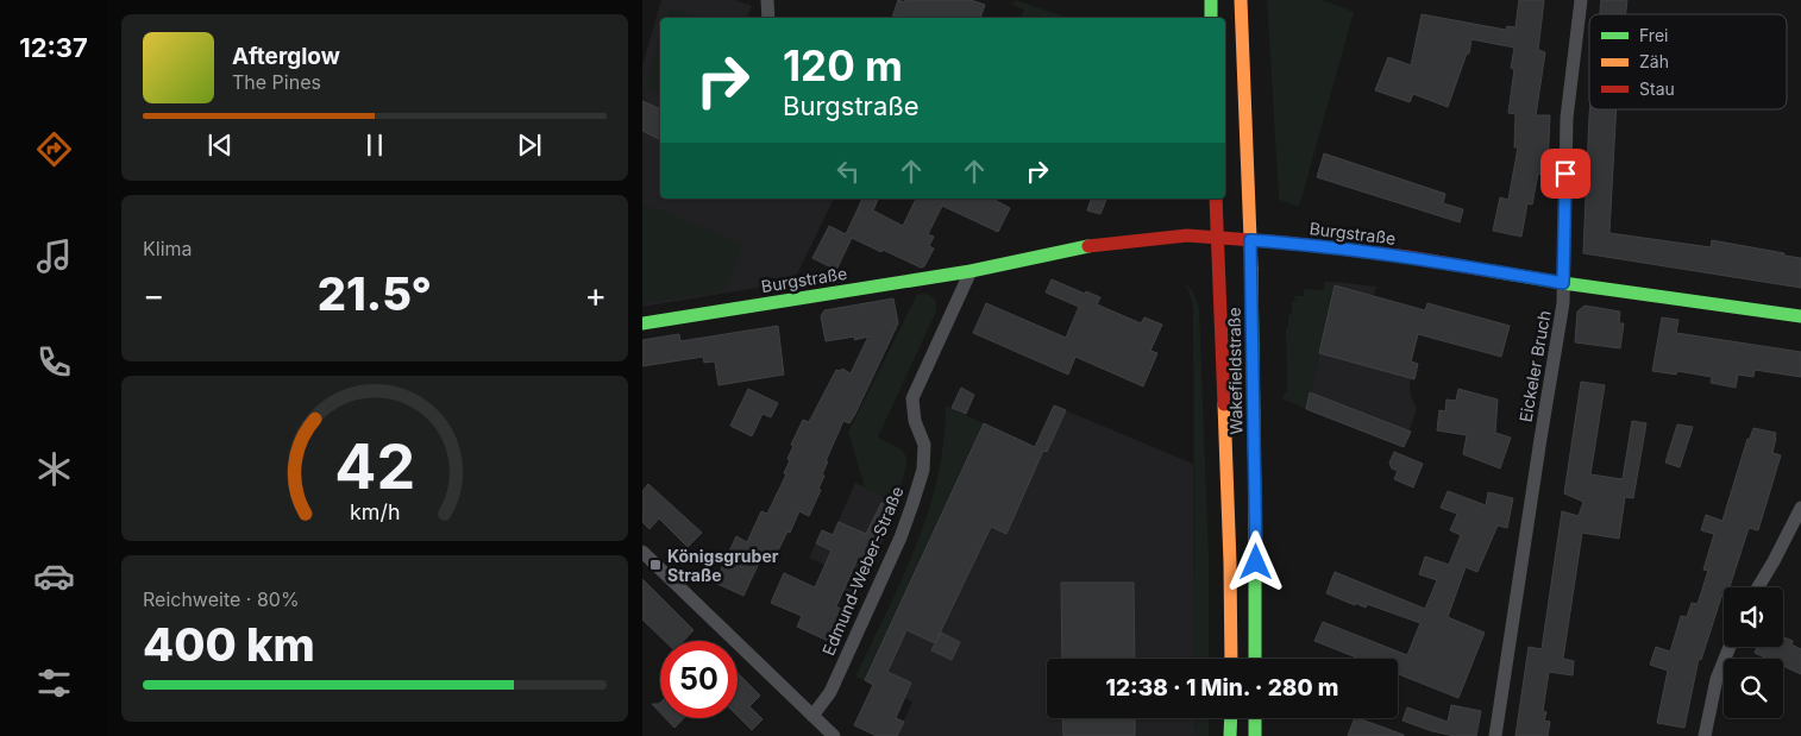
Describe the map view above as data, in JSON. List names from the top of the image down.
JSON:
{
  "streets": {
    "main road": ["Burgstraße", "Wakefieldstraße"],
    "street": ["Eickeler Bruch", "Edmund-Weber-Straße"]
  },
  "crossings": [
    ["Burgstraße", "Eickeler Bruch"],
    ["Burgstraße", "Wakefieldstraße"],
    ["Burgstraße", "Edmund-Weber-Straße"]
  ],
  "places": {
    "transit": ["Königsgruber Straße"]
  },
  "legend": ["Frei", "Zäh", "Stau"],
  "page": {
    "tabs": "12:37",
    "turn": ["120 m", "Burgstraße"],
    "song": ["Afterglow", "The Pines"],
    "tile": [
      "Klima",
      ["Reichweite · 80%", "400 km"]
    ],
    "heat": ["−", "21.5°", "+"],
    "limit": "50",
    "trip": "12:38 · 1 Min. · 280 m",
    "gauge": ["42", "km/h"]
  }
}
